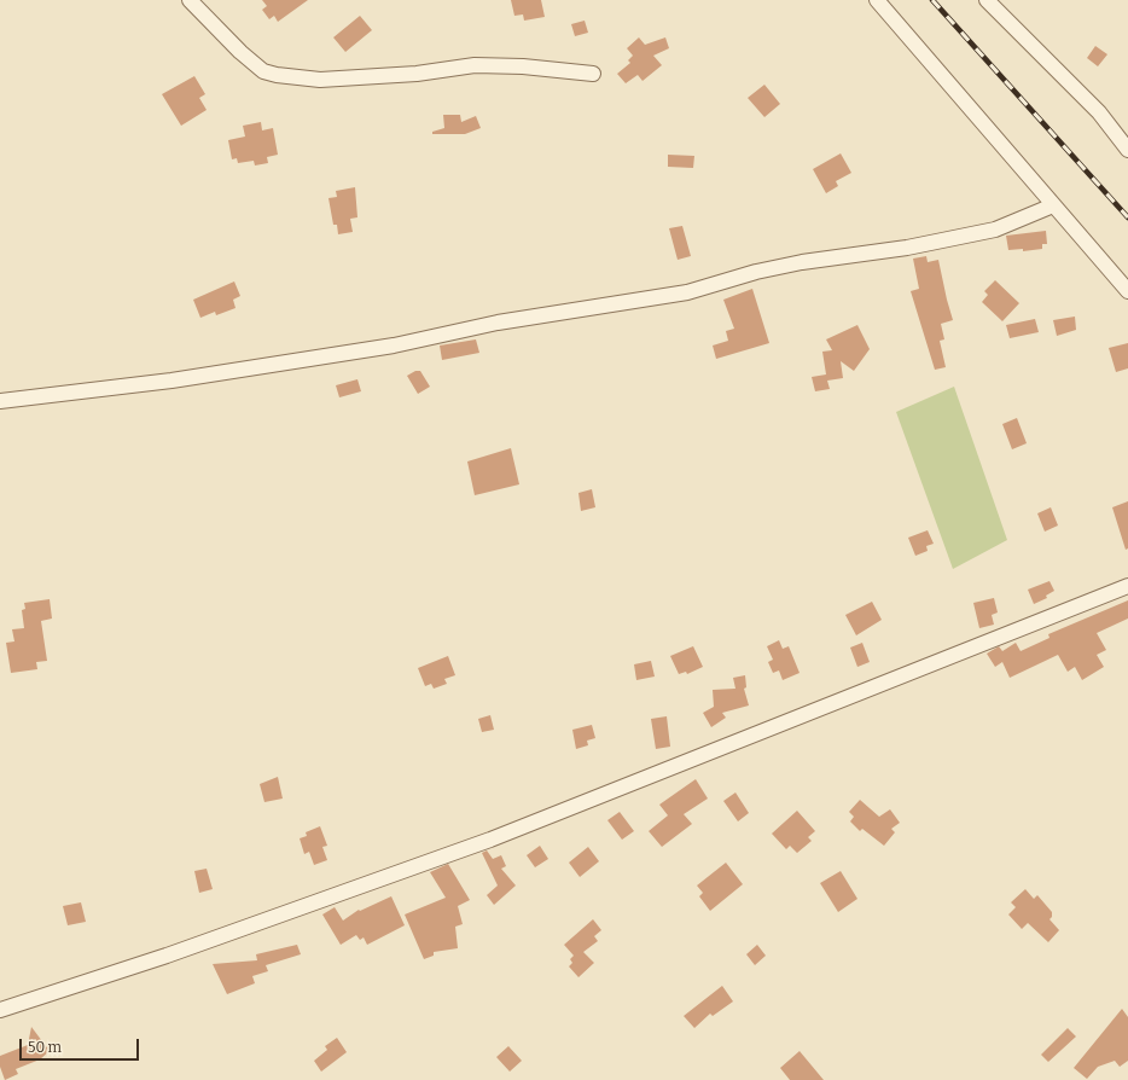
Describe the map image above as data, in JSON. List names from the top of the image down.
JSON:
{
  "scale_bar": "50 m"
}
